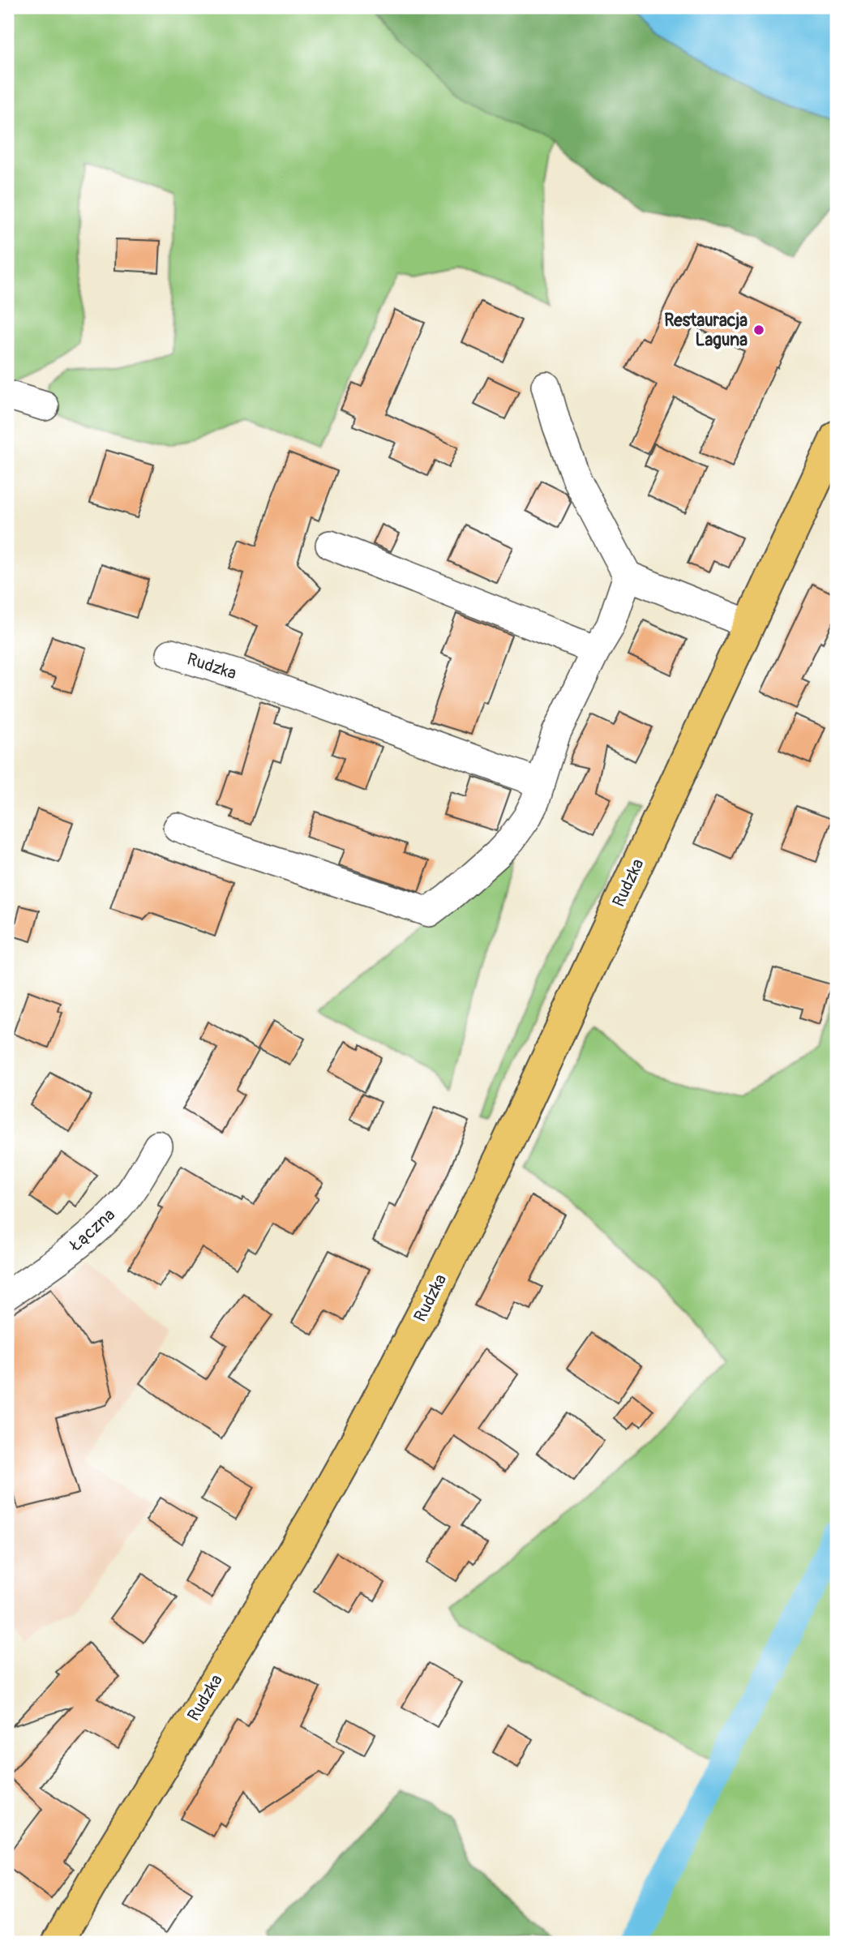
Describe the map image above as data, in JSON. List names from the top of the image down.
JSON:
{
  "streets": {
    "main road": ["Rudzka"],
    "street": ["Łączna"]
  },
  "places": ["Restauracja Laguna"]
}
